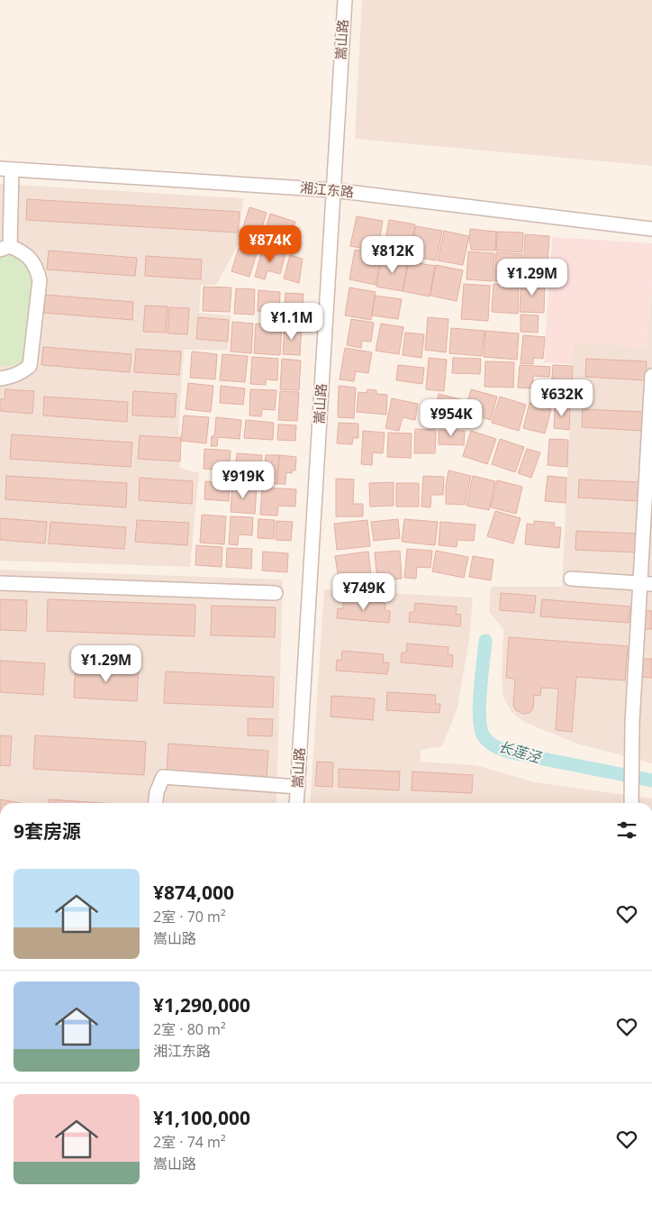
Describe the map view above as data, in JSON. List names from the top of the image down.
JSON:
{
  "streets": {
    "street": ["嵩山路", "湘江东路"]
  },
  "crossings": [
    ["嵩山路", "湘江东路"]
  ],
  "water": ["长莲泾"],
  "page": {
    "price": [
      "¥874K",
      "¥812K",
      "¥1.29M",
      "¥1.1M",
      "¥632K",
      "¥954K",
      "¥919K",
      "¥749K",
      "¥1.29M"
    ],
    "heading": "9套房源",
    "list": [
      {
        "name": "¥874,000",
        "note": "2室 · 70 m² · 嵩山路"
      },
      {
        "name": "¥1,290,000",
        "note": "2室 · 80 m² · 湘江东路"
      },
      {
        "name": "¥1,100,000",
        "note": "2室 · 74 m² · 嵩山路"
      }
    ]
  }
}
